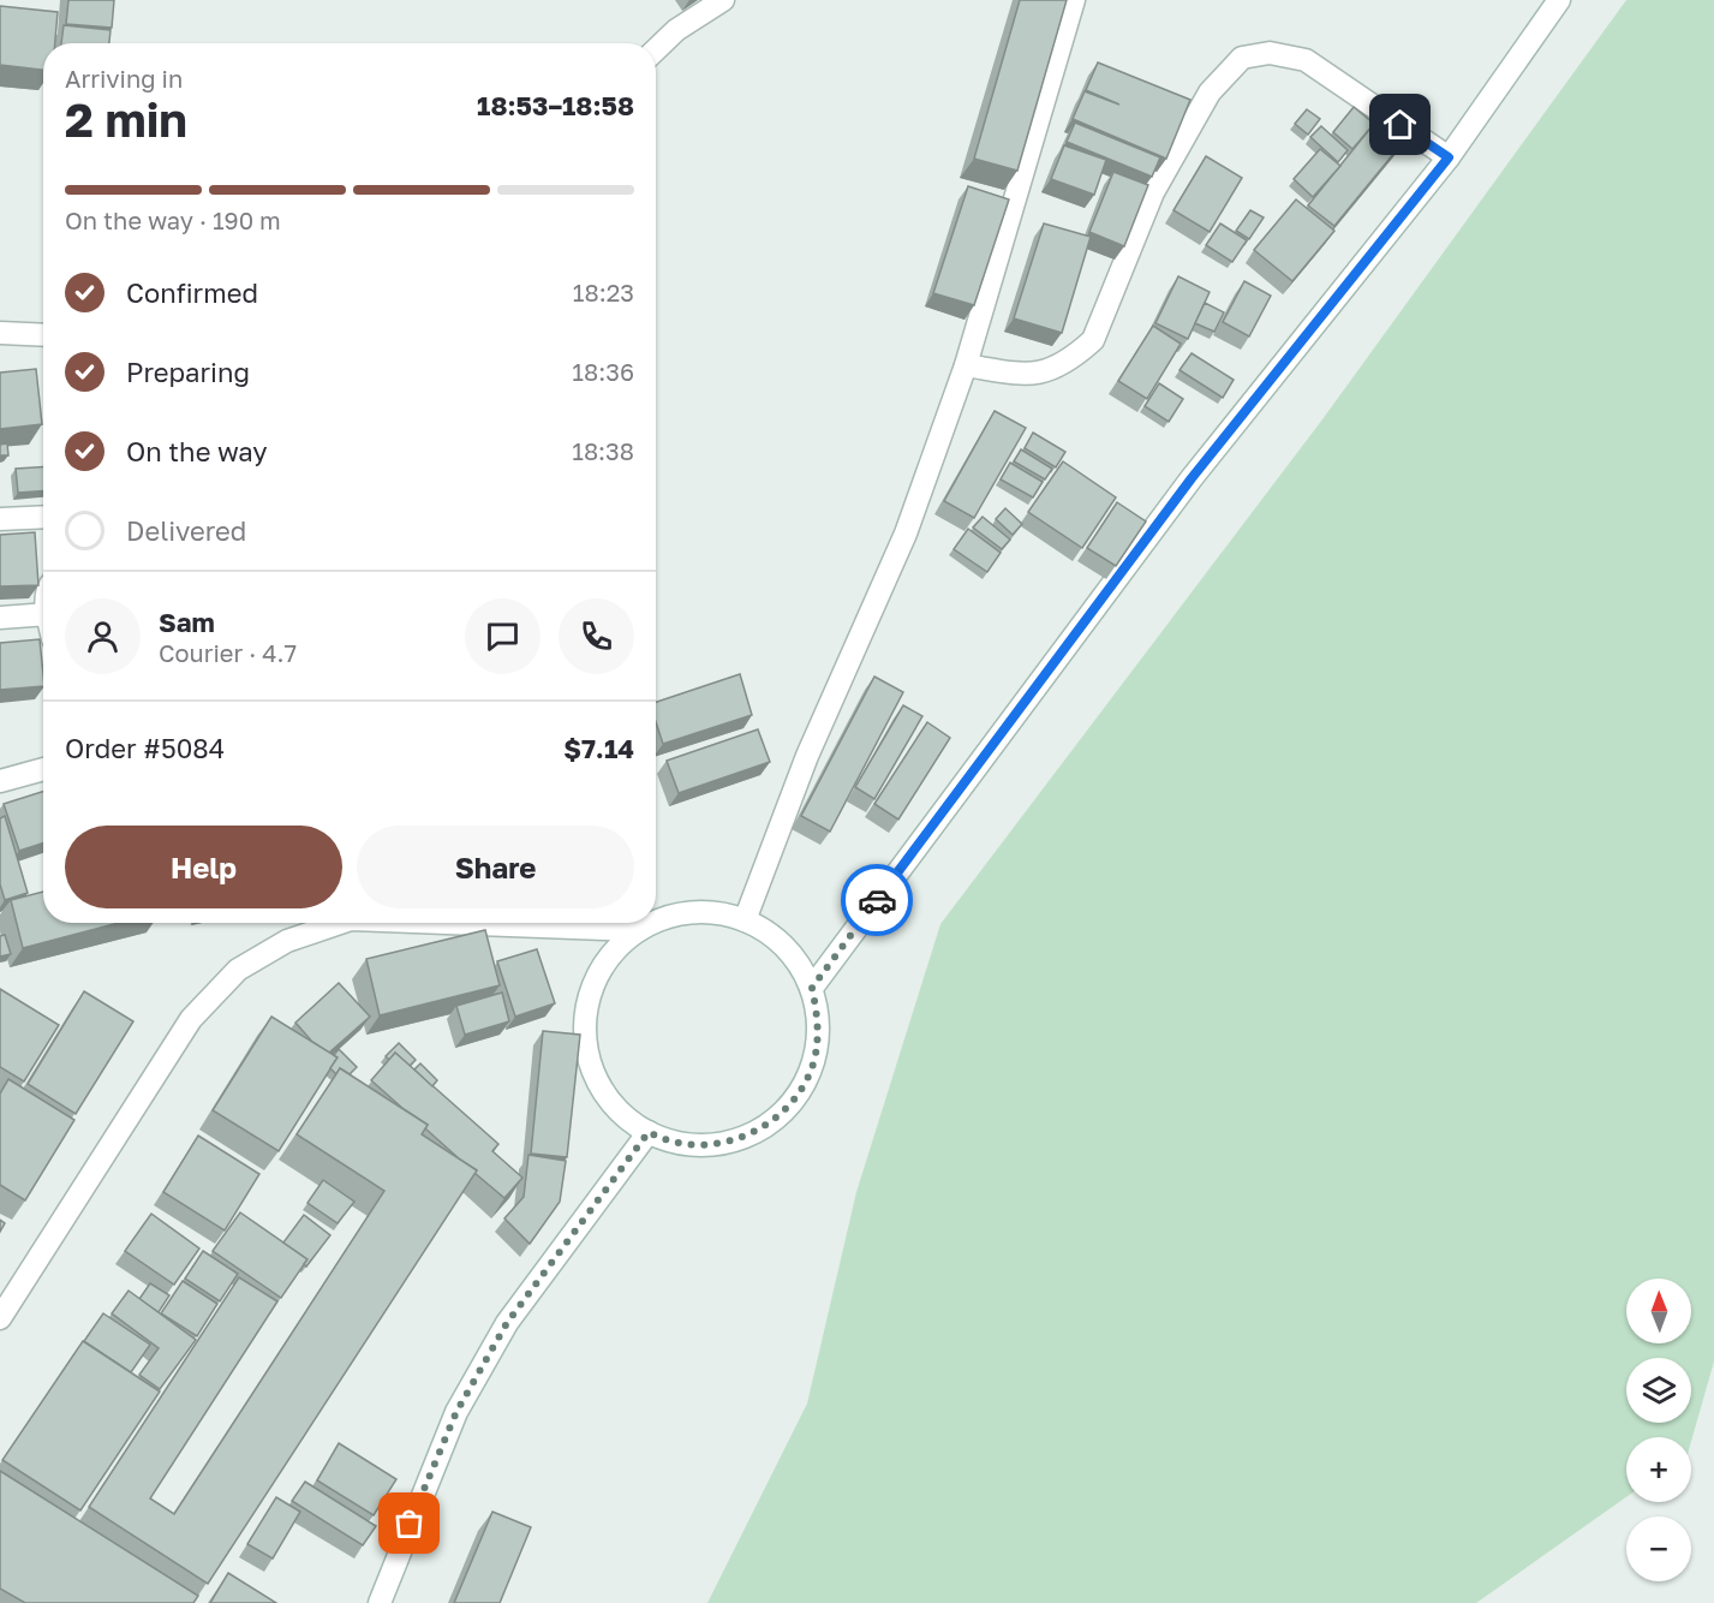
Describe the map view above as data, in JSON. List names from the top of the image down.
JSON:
{
  "north": "top",
  "page": {
    "heading": ["2 min", "Arriving in", "18:53–18:58"],
    "panel": [
      "Sam",
      "Courier · 4.7",
      "Order #5084",
      "$7.14"
    ],
    "bar": "On the way · 190 m",
    "list": [
      ["Confirmed", "18:23"],
      ["Preparing", "18:36"],
      ["On the way", "18:38"],
      "Delivered"
    ],
    "buttons": ["Help", "Share"],
    "map_buttons": ["+", "−"]
  }
}
